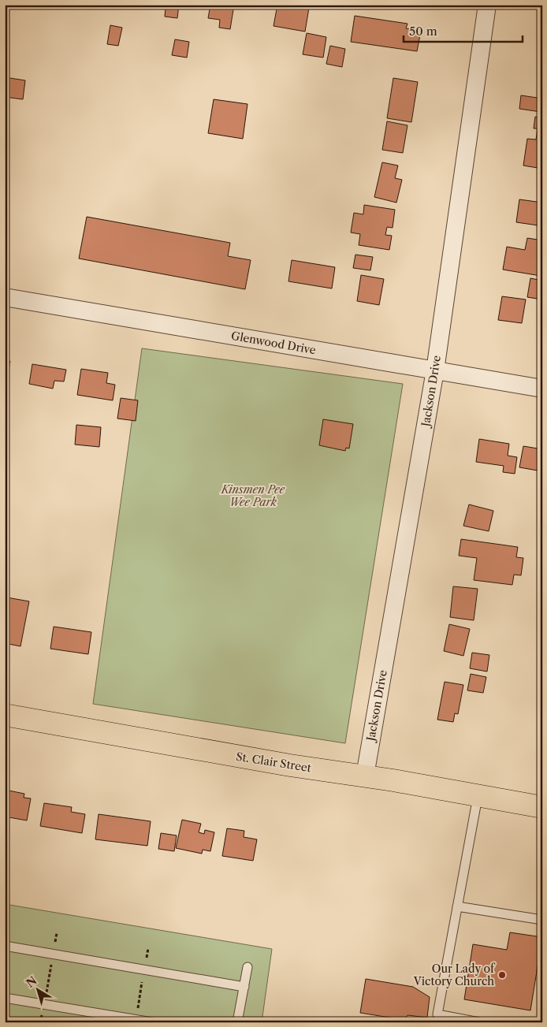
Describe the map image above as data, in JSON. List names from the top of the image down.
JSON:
{
  "streets": {
    "main road": ["St. Clair Street"],
    "street": ["Glenwood Drive", "Jackson Drive"]
  },
  "crossings": [
    ["Glenwood Drive", "Jackson Drive"],
    ["Jackson Drive", "St. Clair Street"]
  ],
  "parks": ["Kinsmen Pee Wee Park"],
  "places": ["Our Lady of Victory Church"],
  "scale_bar": "50 m",
  "north": "top left"
}
